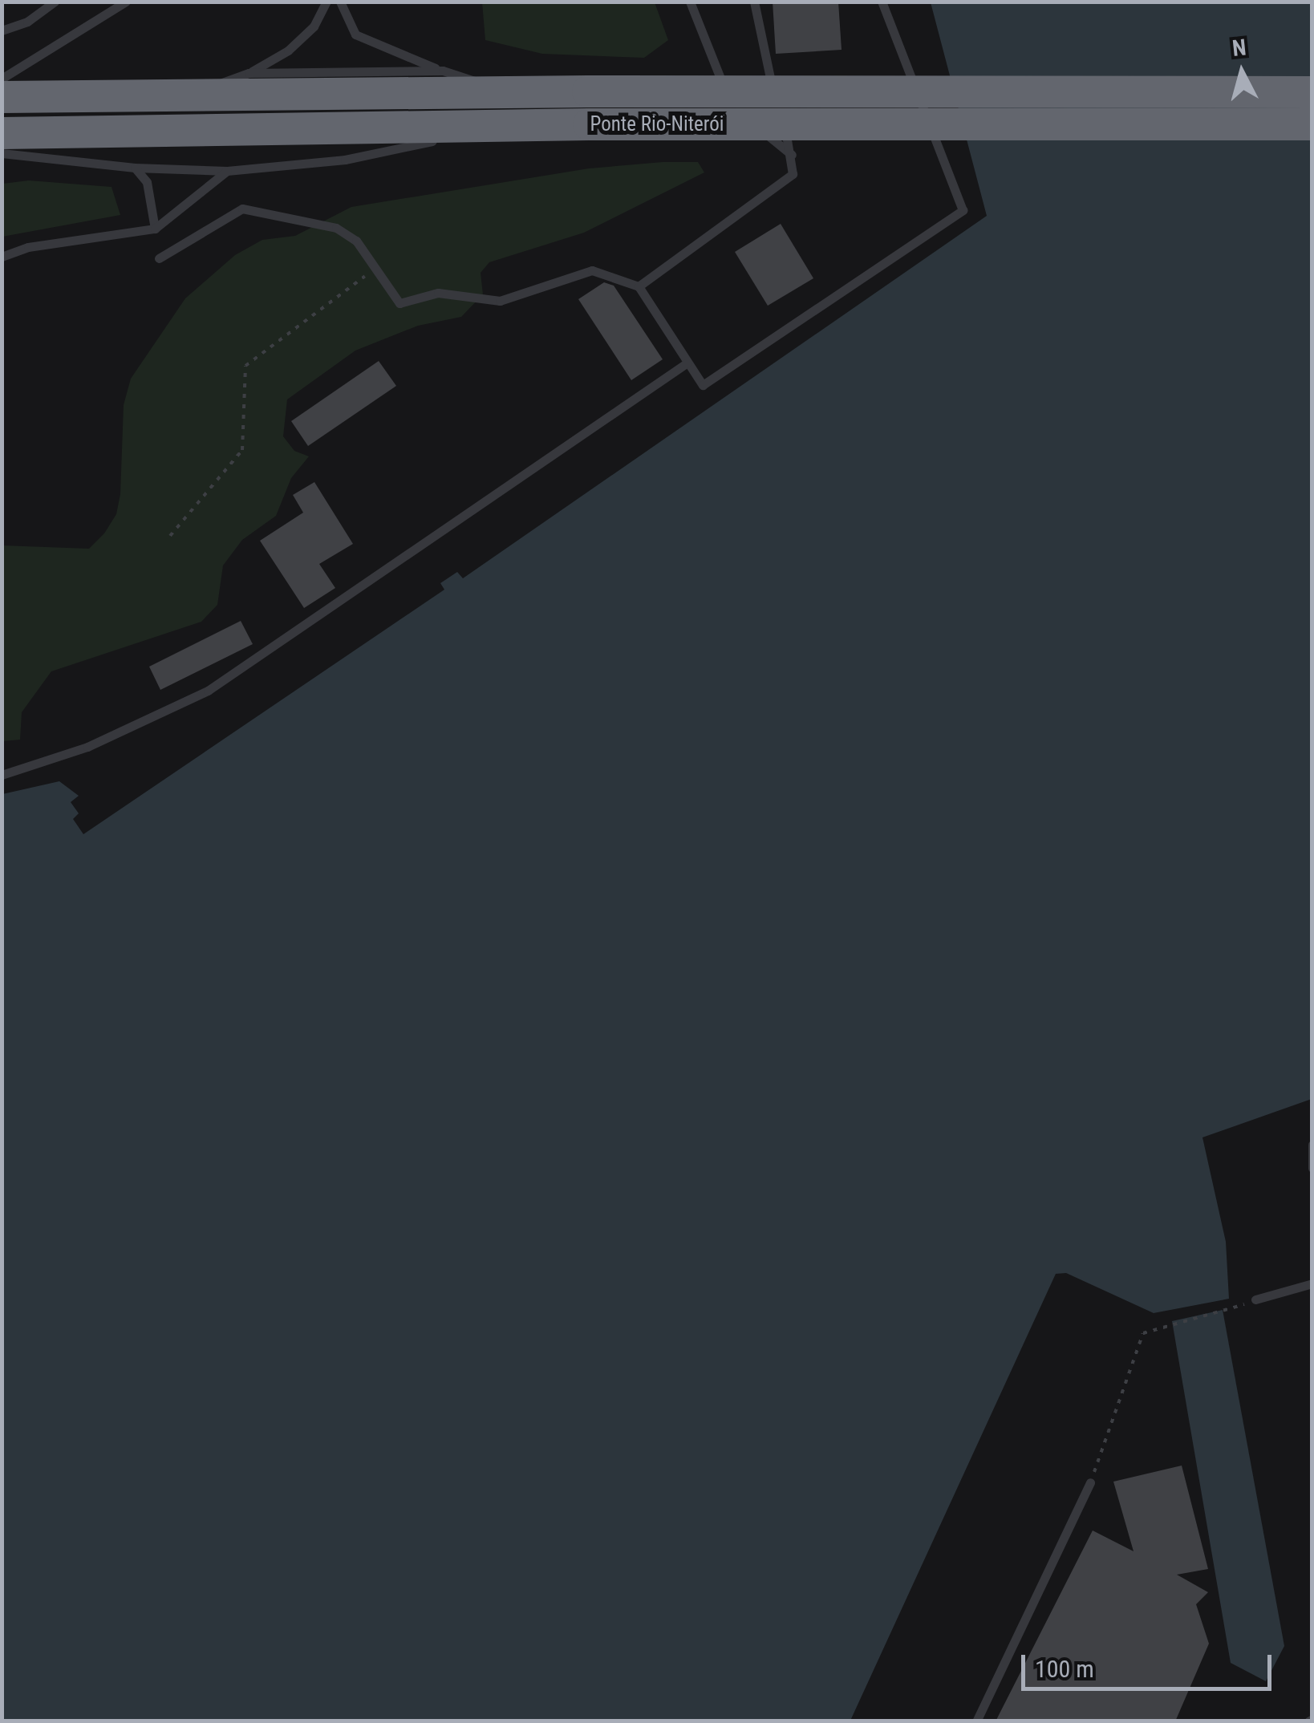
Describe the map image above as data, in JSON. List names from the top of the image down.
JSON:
{
  "streets": {
    "highway": ["Ponte Rio-Niterói"]
  },
  "scale_bar": "100 m",
  "north": "top"
}
